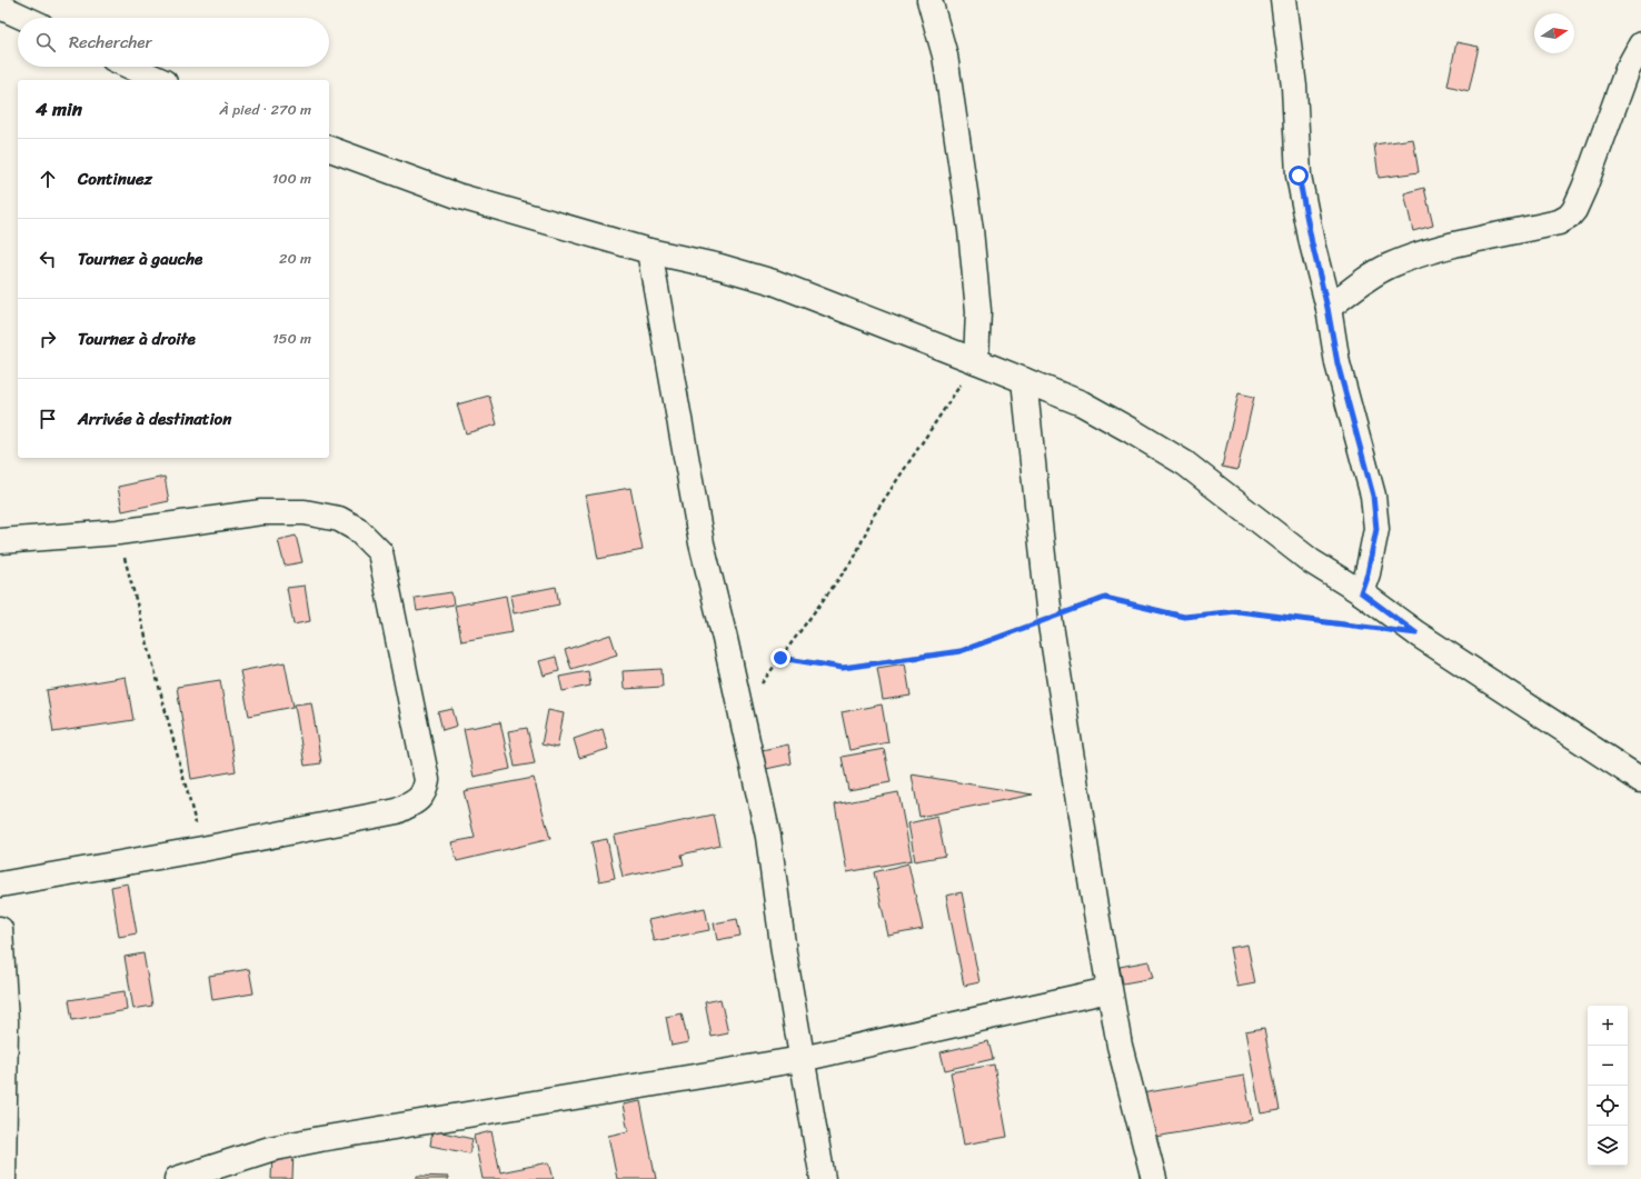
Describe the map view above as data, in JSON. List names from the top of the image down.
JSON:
{
  "north": "right",
  "page": {
    "search": "Rechercher",
    "heading": ["4 min", "À pied · 270 m"],
    "list": [
      ["Continuez", "100 m"],
      ["Tournez à gauche", "20 m"],
      ["Tournez à droite", "150 m"],
      "Arrivée à destination"
    ],
    "map_buttons": ["+", "−"]
  }
}
